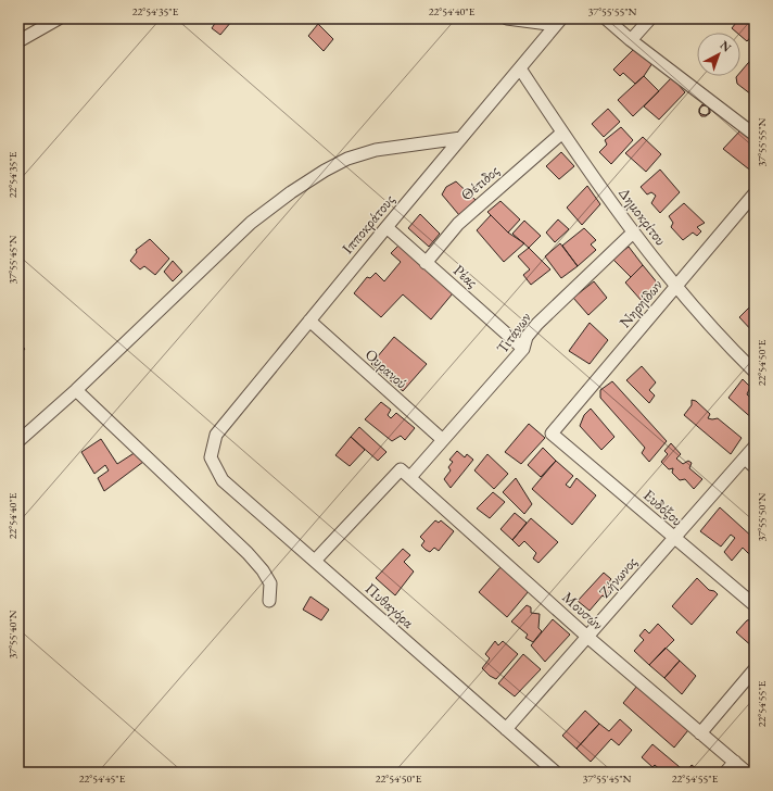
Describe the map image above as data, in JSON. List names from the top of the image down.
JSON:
{
  "streets": {
    "street": [
      "Θέτιδος",
      "Δημοκρίτου",
      "Ιπποκράτους",
      "Ρέας",
      "Νηρηίδων",
      "Τιτάνων",
      "Ουρανού",
      "Ευδόξου",
      "Ζήνωνος",
      "Πυθαγόρα",
      "Μουσών"
    ]
  },
  "crossings": [
    ["Θέτιδος", "Δημοκρίτου"],
    ["Θέτιδος", "Ρέας"],
    ["Δημοκρίτου", "Ιπποκράτους"],
    ["Δημοκρίτου", "Νηρηίδων"],
    ["Δημοκρίτου", "Τιτάνων"],
    ["Ιπποκράτους", "Ρέας"],
    ["Ιπποκράτους", "Ουρανού"],
    ["Ιπποκράτους", "Πυθαγόρα"],
    ["Ρέας", "Τιτάνων"],
    ["Νηρηίδων", "Ευδόξου"],
    ["Τιτάνων", "Ουρανού"],
    ["Τιτάνων", "Μουσών"],
    ["Ευδόξου", "Ζήνωνος"],
    ["Ζήνωνος", "Πυθαγόρα"],
    ["Ζήνωνος", "Μουσών"],
    ["Πυθαγόρα", "Μουσών"]
  ],
  "north": "top right",
  "coordinates": [
    "22°54'35\"E",
    "22°54'40\"E",
    "37°55'55\"N",
    "37°55'45\"N",
    "22°54'50\"E",
    "37°55'50\"N",
    "37°55'40\"N",
    "22°54'55\"E",
    "22°54'45\"E"
  ]
}
